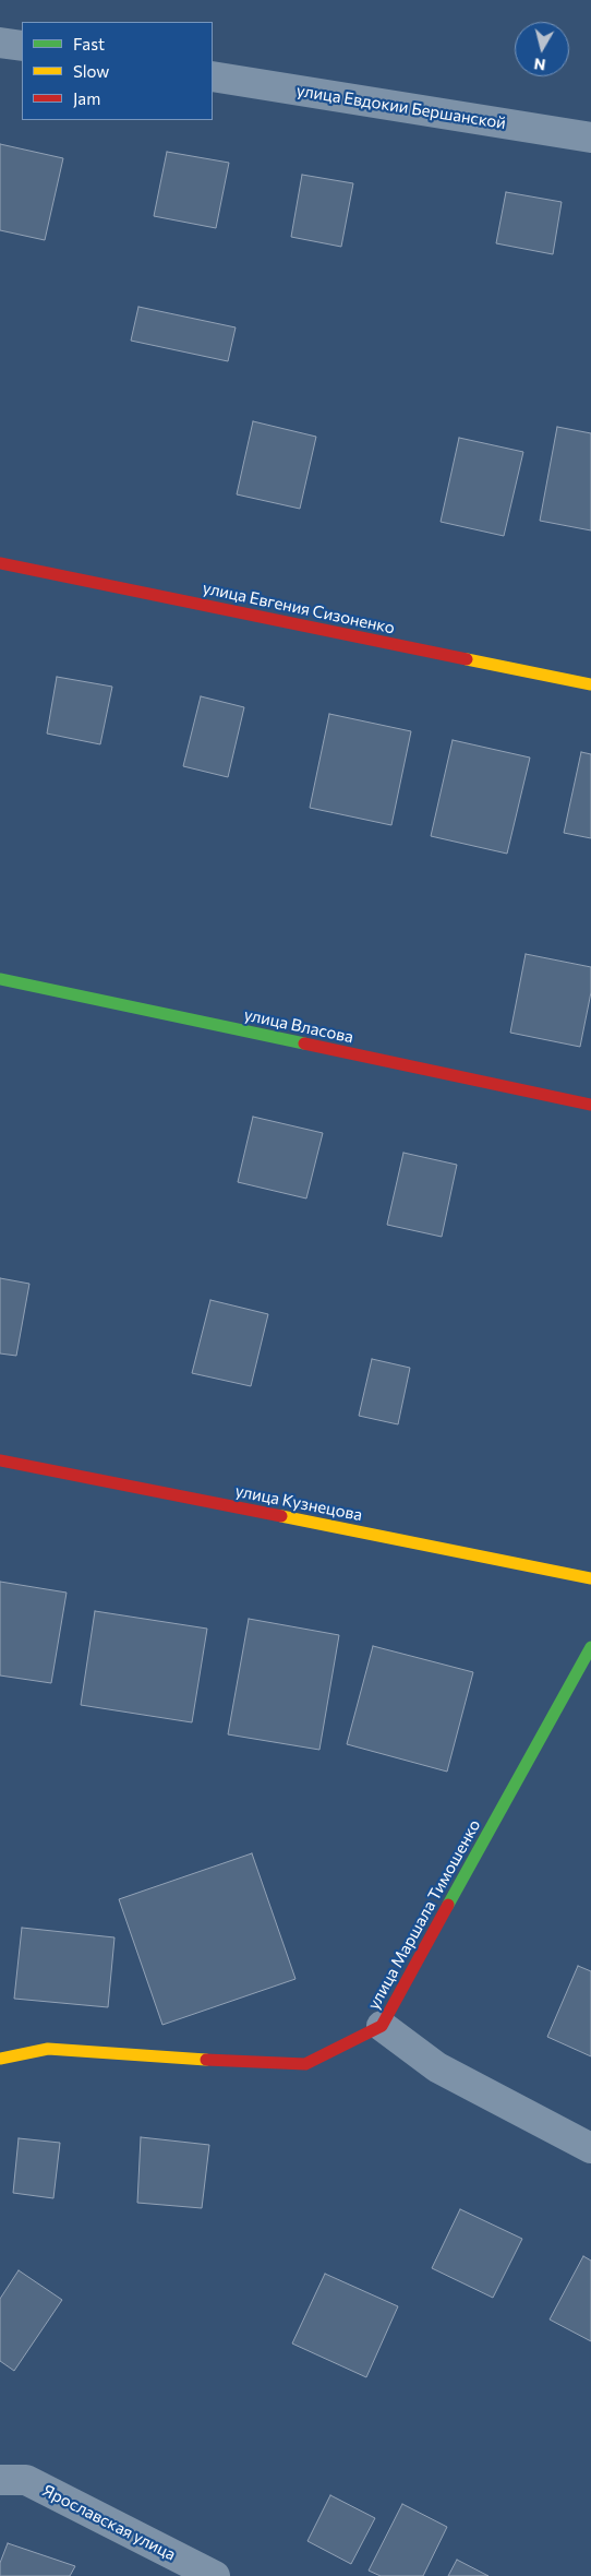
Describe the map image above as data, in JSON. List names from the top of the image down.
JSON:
{
  "streets": {
    "street": [
      "улица Евдокии Бершанской",
      "улица Евгения Сизоненко",
      "улица Власова",
      "улица Кузнецова",
      "улица Маршала Тимошенко",
      "Ярославская улица"
    ]
  },
  "legend": ["Fast", "Slow", "Jam"],
  "north": "bottom"
}
